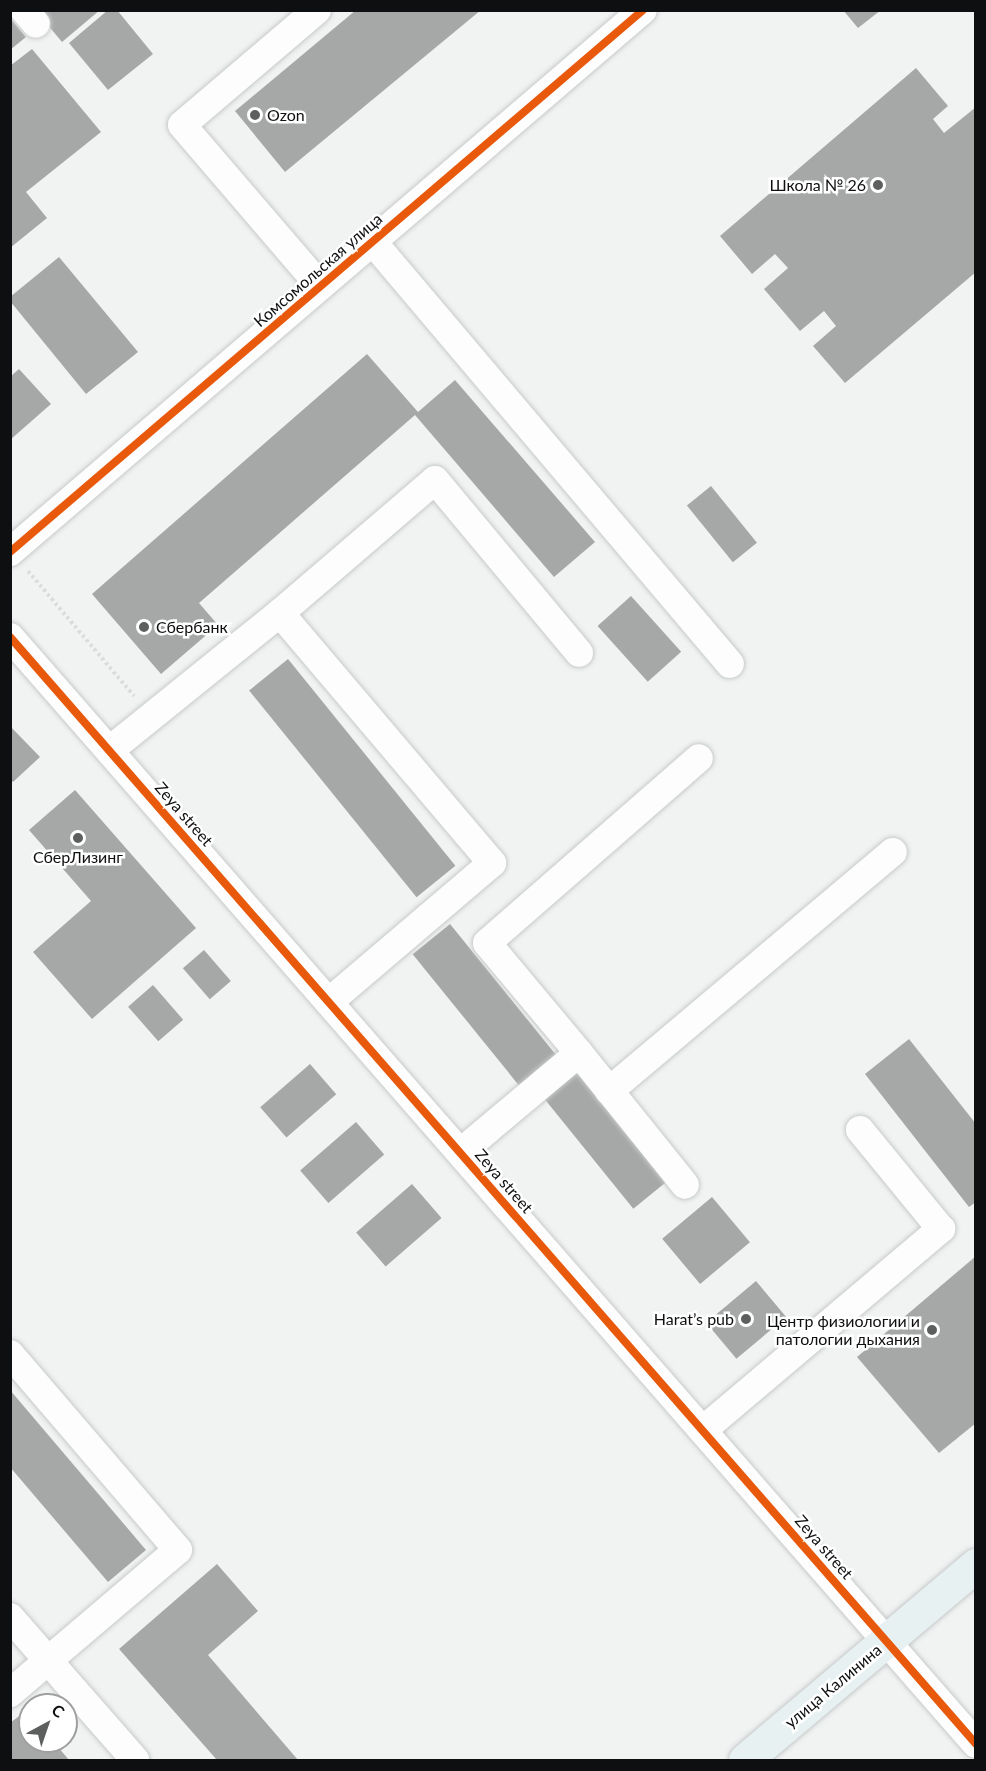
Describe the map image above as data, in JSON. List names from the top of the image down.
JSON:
{
  "streets": {
    "main road": ["улица Калинина"],
    "street": ["Комсомольская улица", "Zeya street"]
  },
  "crossings": [
    ["Zeya street", "улица Калинина"]
  ],
  "places": [
    "Ozon",
    "Школа № 26",
    "Сбербанк",
    "СберЛизинг",
    "Harat’s pub",
    "Центр физиологии и патологии дыхания"
  ],
  "north": "top right"
}
